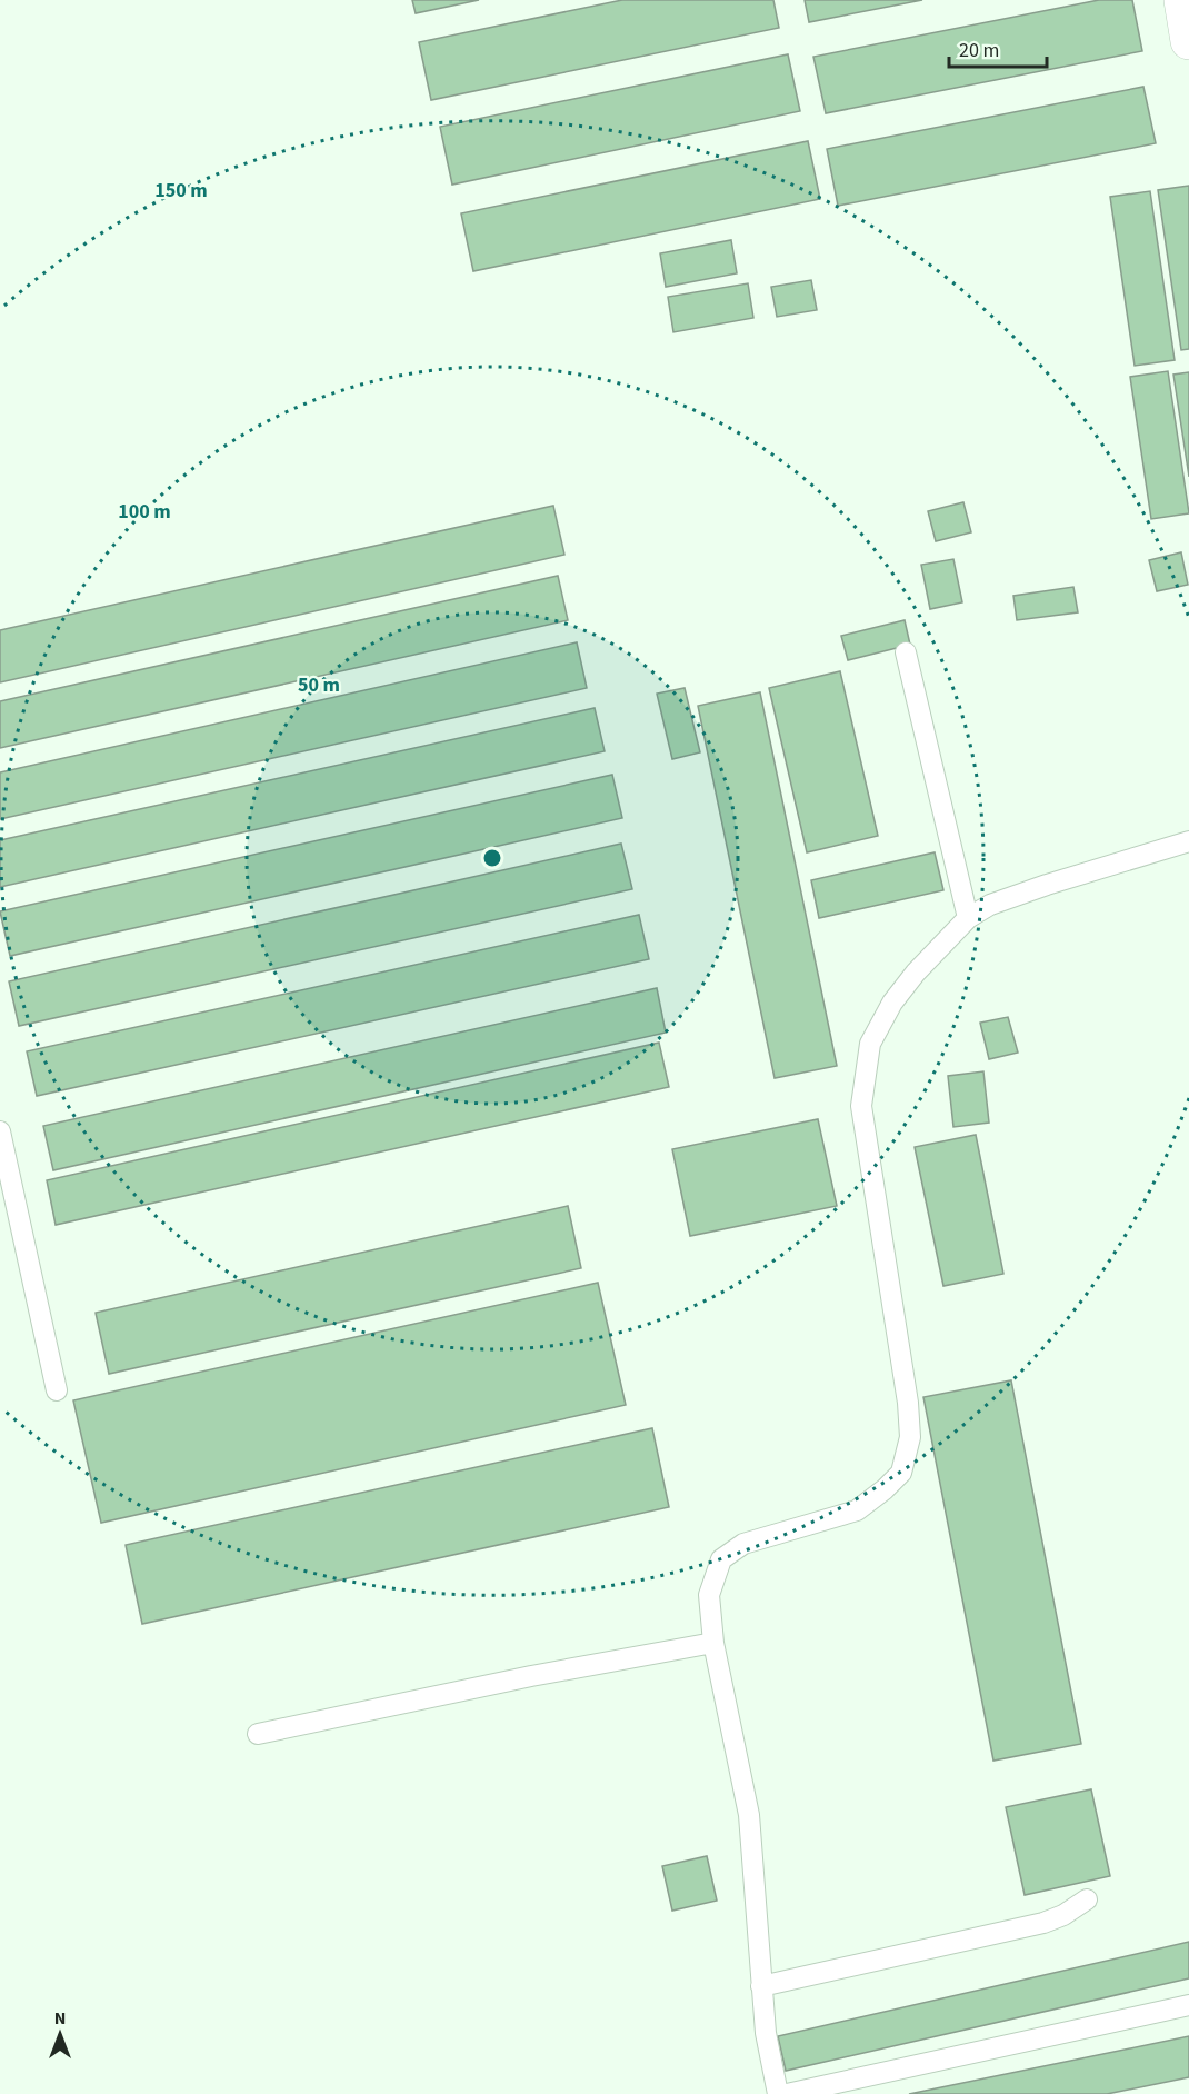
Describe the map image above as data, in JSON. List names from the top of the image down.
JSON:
{
  "scale_bar": "20 m",
  "north": "top",
  "rings": ["150 m", "100 m", "50 m"]
}
